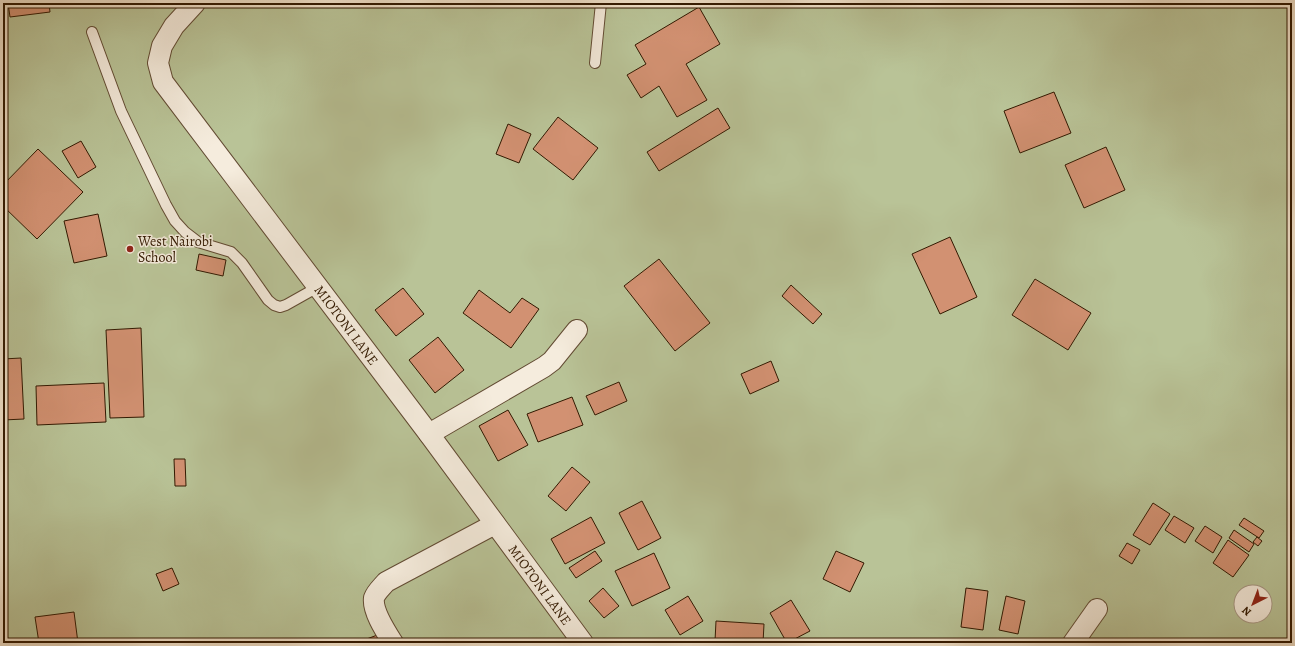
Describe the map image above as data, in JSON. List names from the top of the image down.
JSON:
{
  "streets": {
    "street": ["MIOTONI LANE"]
  },
  "places": ["West Nairobi School"],
  "north": "bottom left"
}
